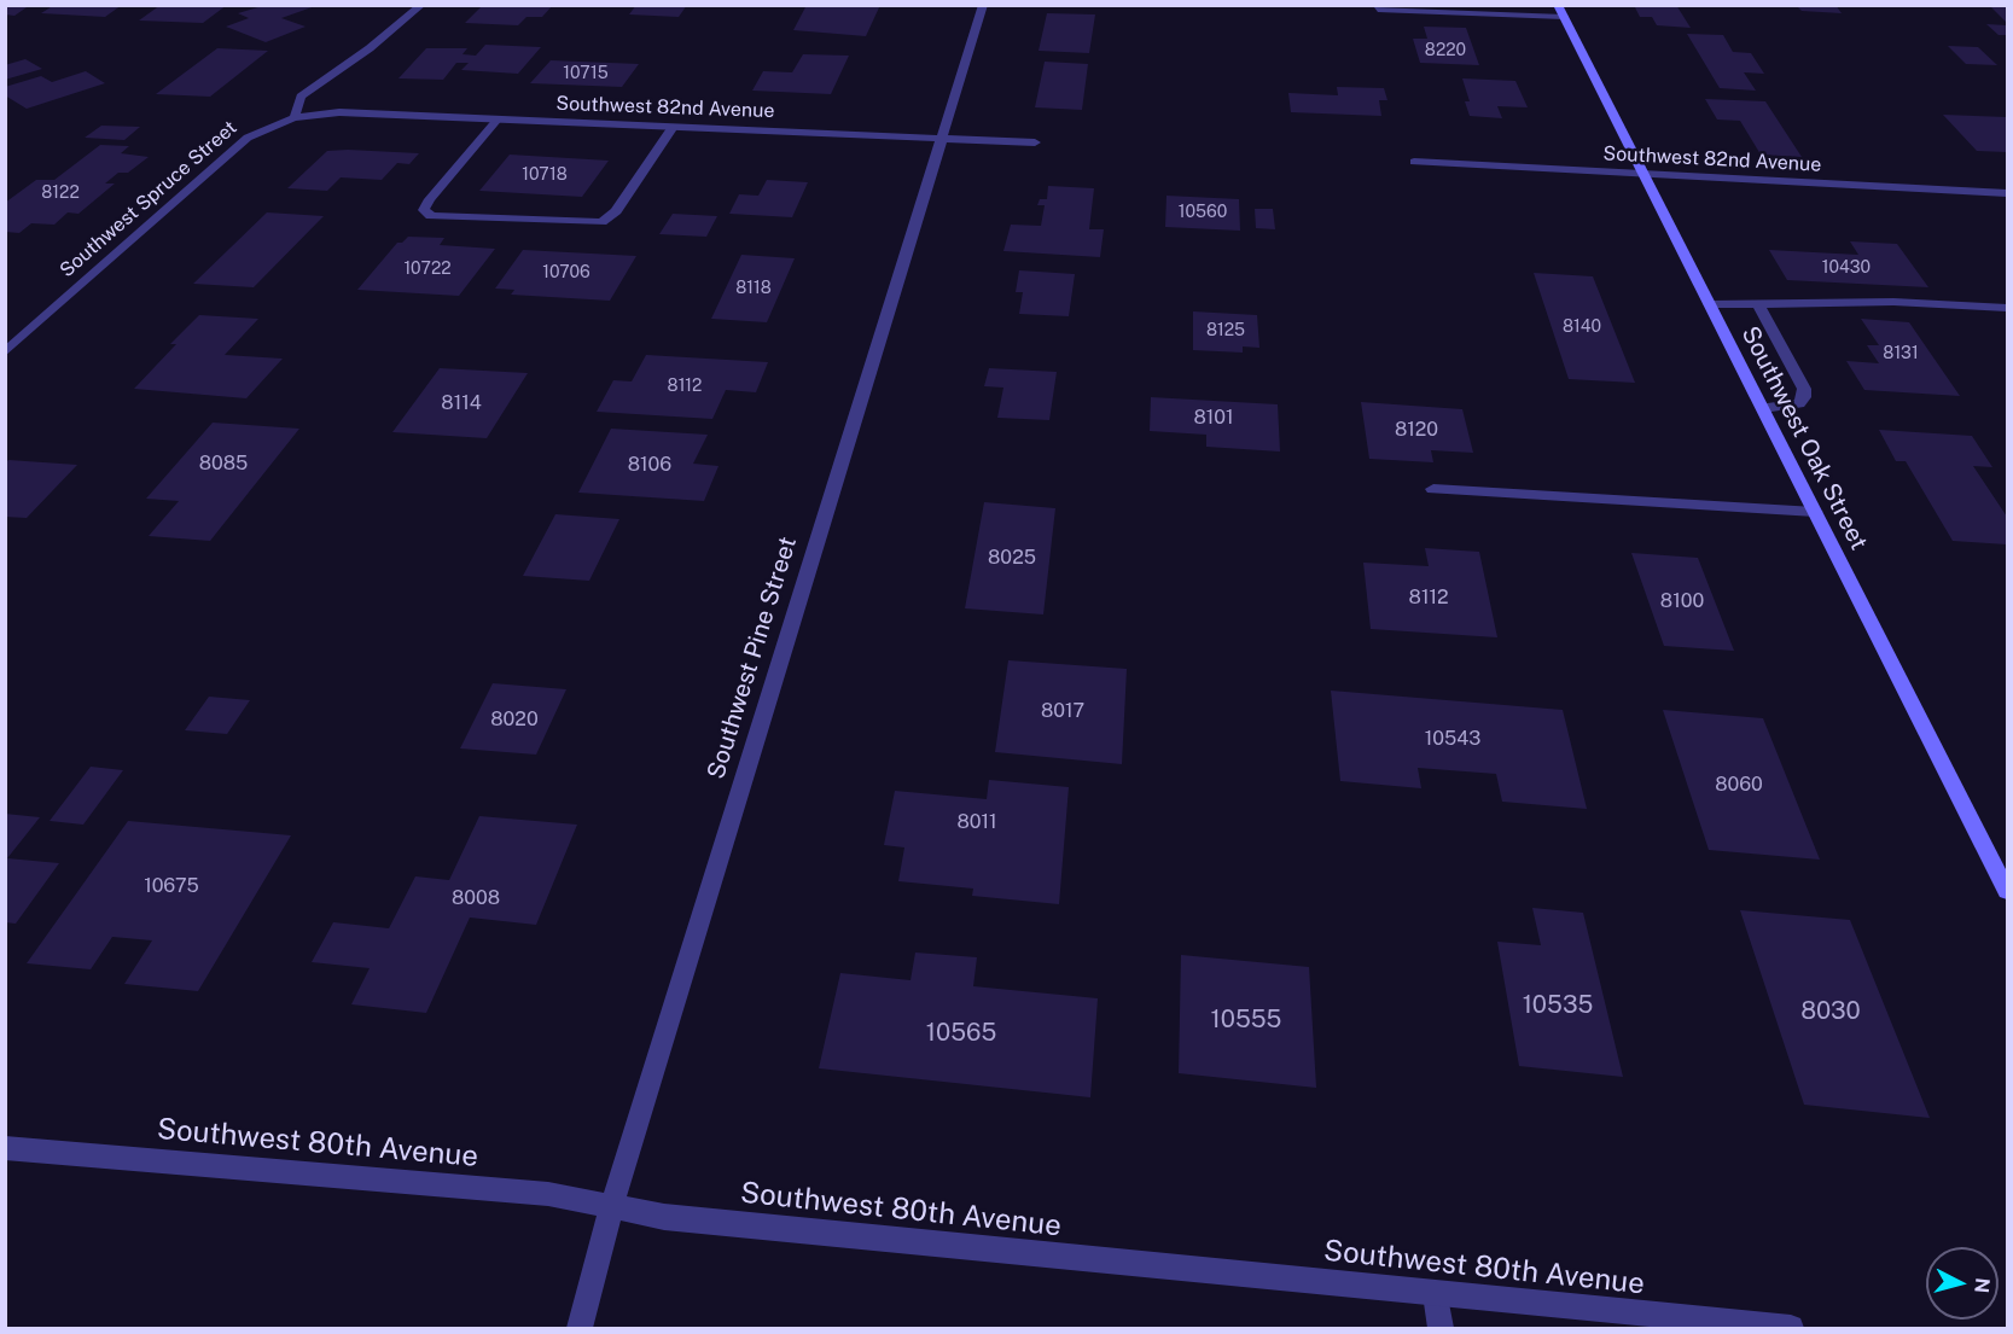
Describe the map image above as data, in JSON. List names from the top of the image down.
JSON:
{
  "streets": {
    "street": [
      "Southwest 82nd Avenue",
      "Southwest Spruce Street",
      "Southwest Oak Street",
      "Southwest Pine Street",
      "Southwest 80th Avenue"
    ]
  },
  "crossings": [
    ["Southwest 82nd Avenue", "Southwest Spruce Street"],
    ["Southwest 82nd Avenue", "Southwest Oak Street"],
    ["Southwest 82nd Avenue", "Southwest Pine Street"],
    ["Southwest Pine Street", "Southwest 80th Avenue"]
  ],
  "house_numbers": [
    "8220",
    "10715",
    "10718",
    "8122",
    "10560",
    "10430",
    "10722",
    "10706",
    "8118",
    "8140",
    "8125",
    "8131",
    "8112",
    "8114",
    "8101",
    "8120",
    "8085",
    "8106",
    "8025",
    "8112",
    "8100",
    "8017",
    "8020",
    "10543",
    "8060",
    "8011",
    "10675",
    "8008",
    "10535",
    "8030",
    "10555",
    "10565"
  ],
  "north": "right"
}
